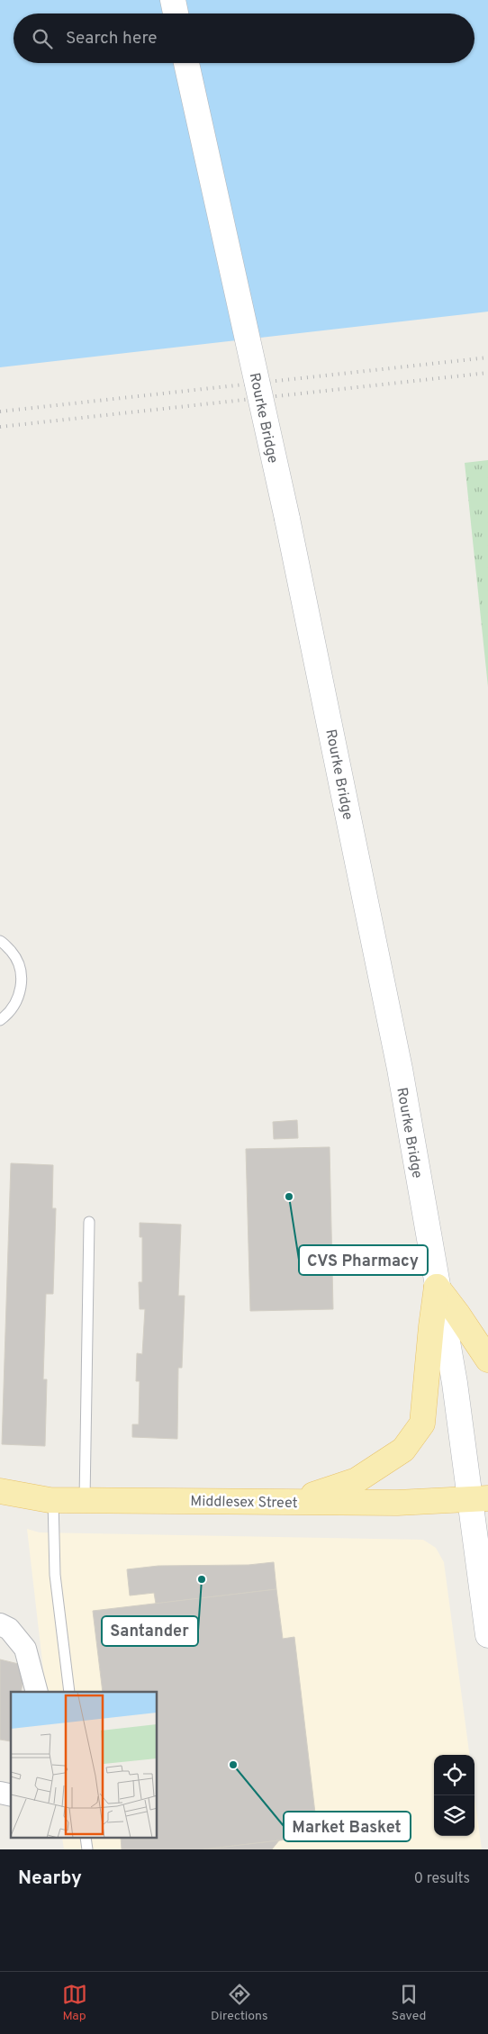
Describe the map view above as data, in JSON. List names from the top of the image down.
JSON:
{
  "streets": {
    "main road": ["Rourke Bridge", "Middlesex Street"]
  },
  "crossings": [
    ["Rourke Bridge", "Middlesex Street"]
  ],
  "places": ["CVS Pharmacy", "Santander", "Market Basket"],
  "page": {
    "search": "Search here",
    "heading": ["Nearby", "0 results"],
    "nav": ["Map", "Directions", "Saved"]
  }
}
